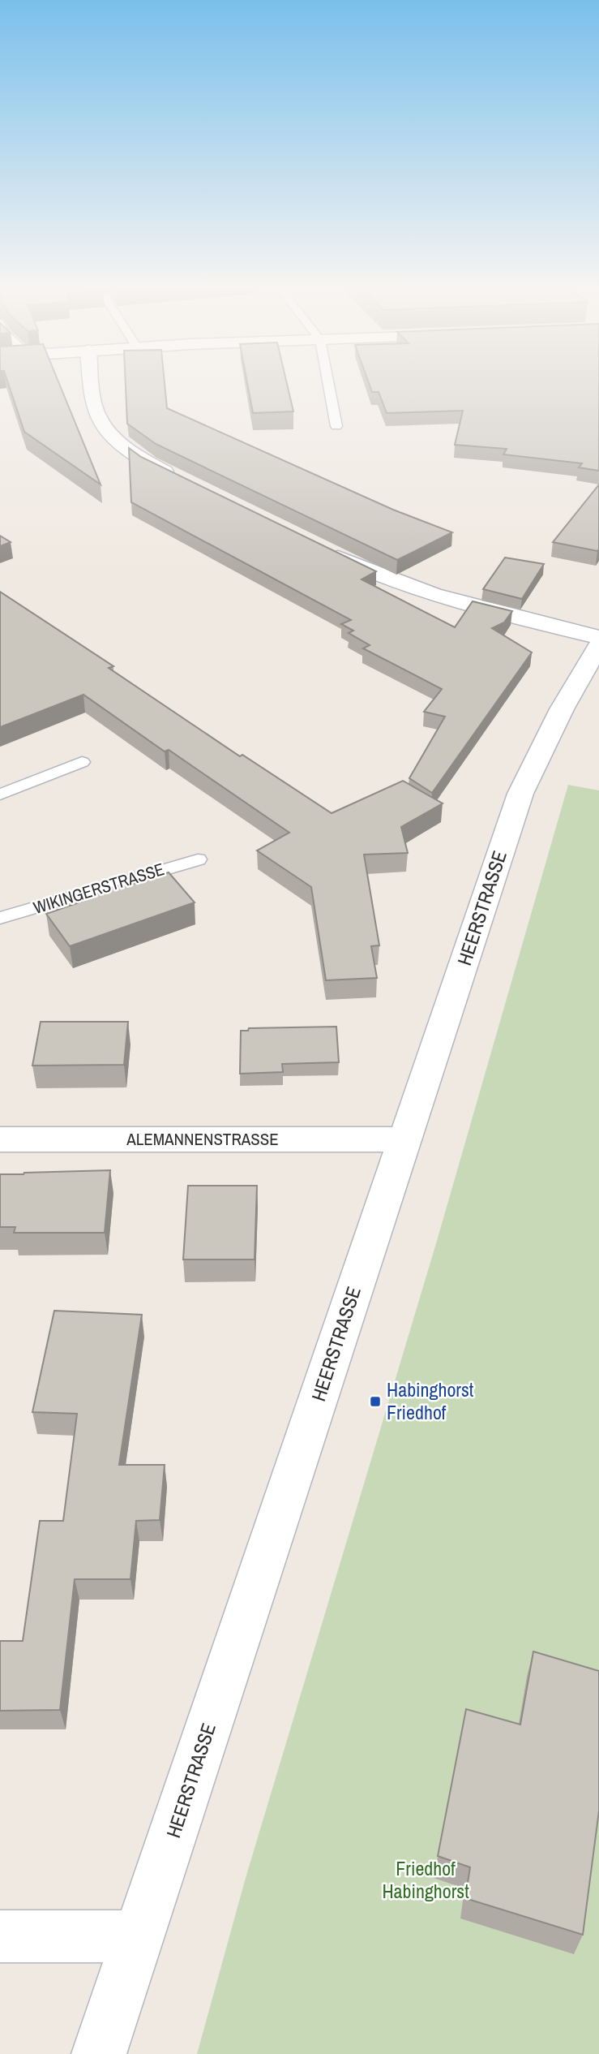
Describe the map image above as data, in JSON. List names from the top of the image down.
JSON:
{
  "streets": {
    "street": ["HEERSTRASSE", "ALEMANNENSTRASSE"],
    "lane": ["WIKINGERSTRASSE"]
  },
  "crossings": [
    ["HEERSTRASSE", "ALEMANNENSTRASSE"]
  ],
  "parks": ["Friedhof Habinghorst"],
  "places": {
    "transit": ["Habinghorst Friedhof"]
  }
}
